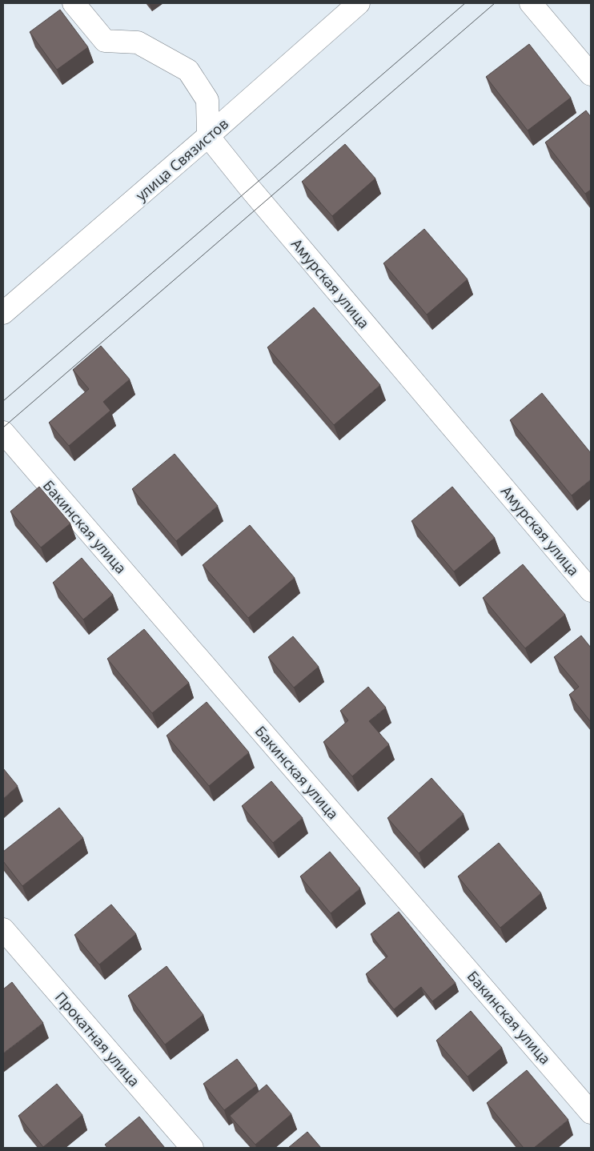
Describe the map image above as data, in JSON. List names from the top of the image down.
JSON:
{
  "streets": {
    "street": [
      "улица Связистов",
      "Амурская улица",
      "Бакинская улица",
      "Прокатная улица"
    ]
  },
  "crossings": [
    ["улица Связистов", "Амурская улица"]
  ]
}
